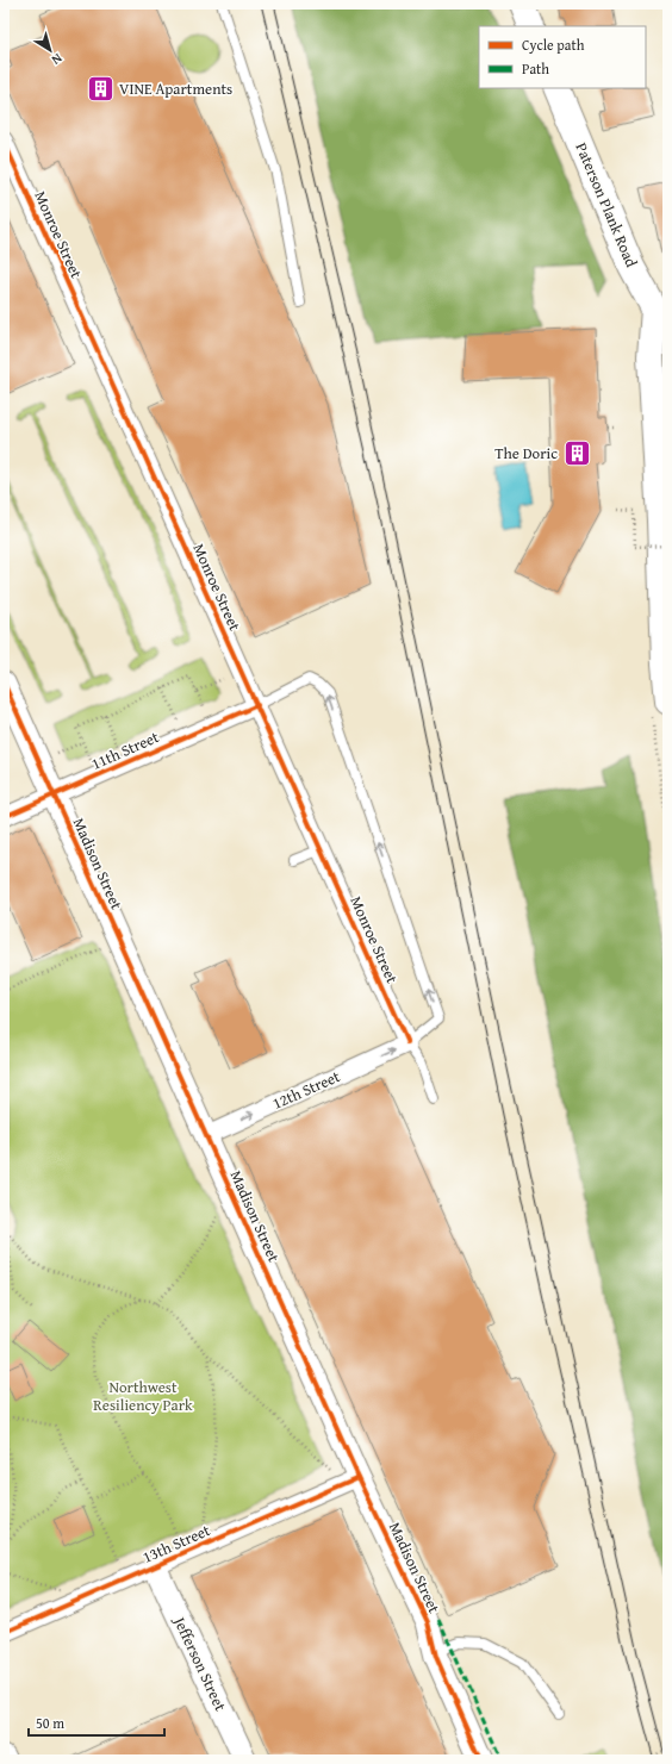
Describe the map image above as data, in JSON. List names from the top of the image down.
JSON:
{
  "streets": {
    "main road": ["Paterson Plank Road"],
    "street": [
      "Monroe Street",
      "11th Street",
      "Madison Street",
      "12th Street",
      "13th Street",
      "Jefferson Street"
    ]
  },
  "crossings": [
    ["Monroe Street", "11th Street"],
    ["Monroe Street", "12th Street"],
    ["11th Street", "Madison Street"],
    ["Madison Street", "12th Street"],
    ["Madison Street", "13th Street"],
    ["13th Street", "Jefferson Street"]
  ],
  "one_way": ["12th Street"],
  "parks": ["Northwest Resiliency Park"],
  "places": {
    "building": ["VINE Apartments", "The Doric"]
  },
  "legend": ["Cycle path", "Path"],
  "scale_bar": "50 m",
  "north": "bottom right"
}
